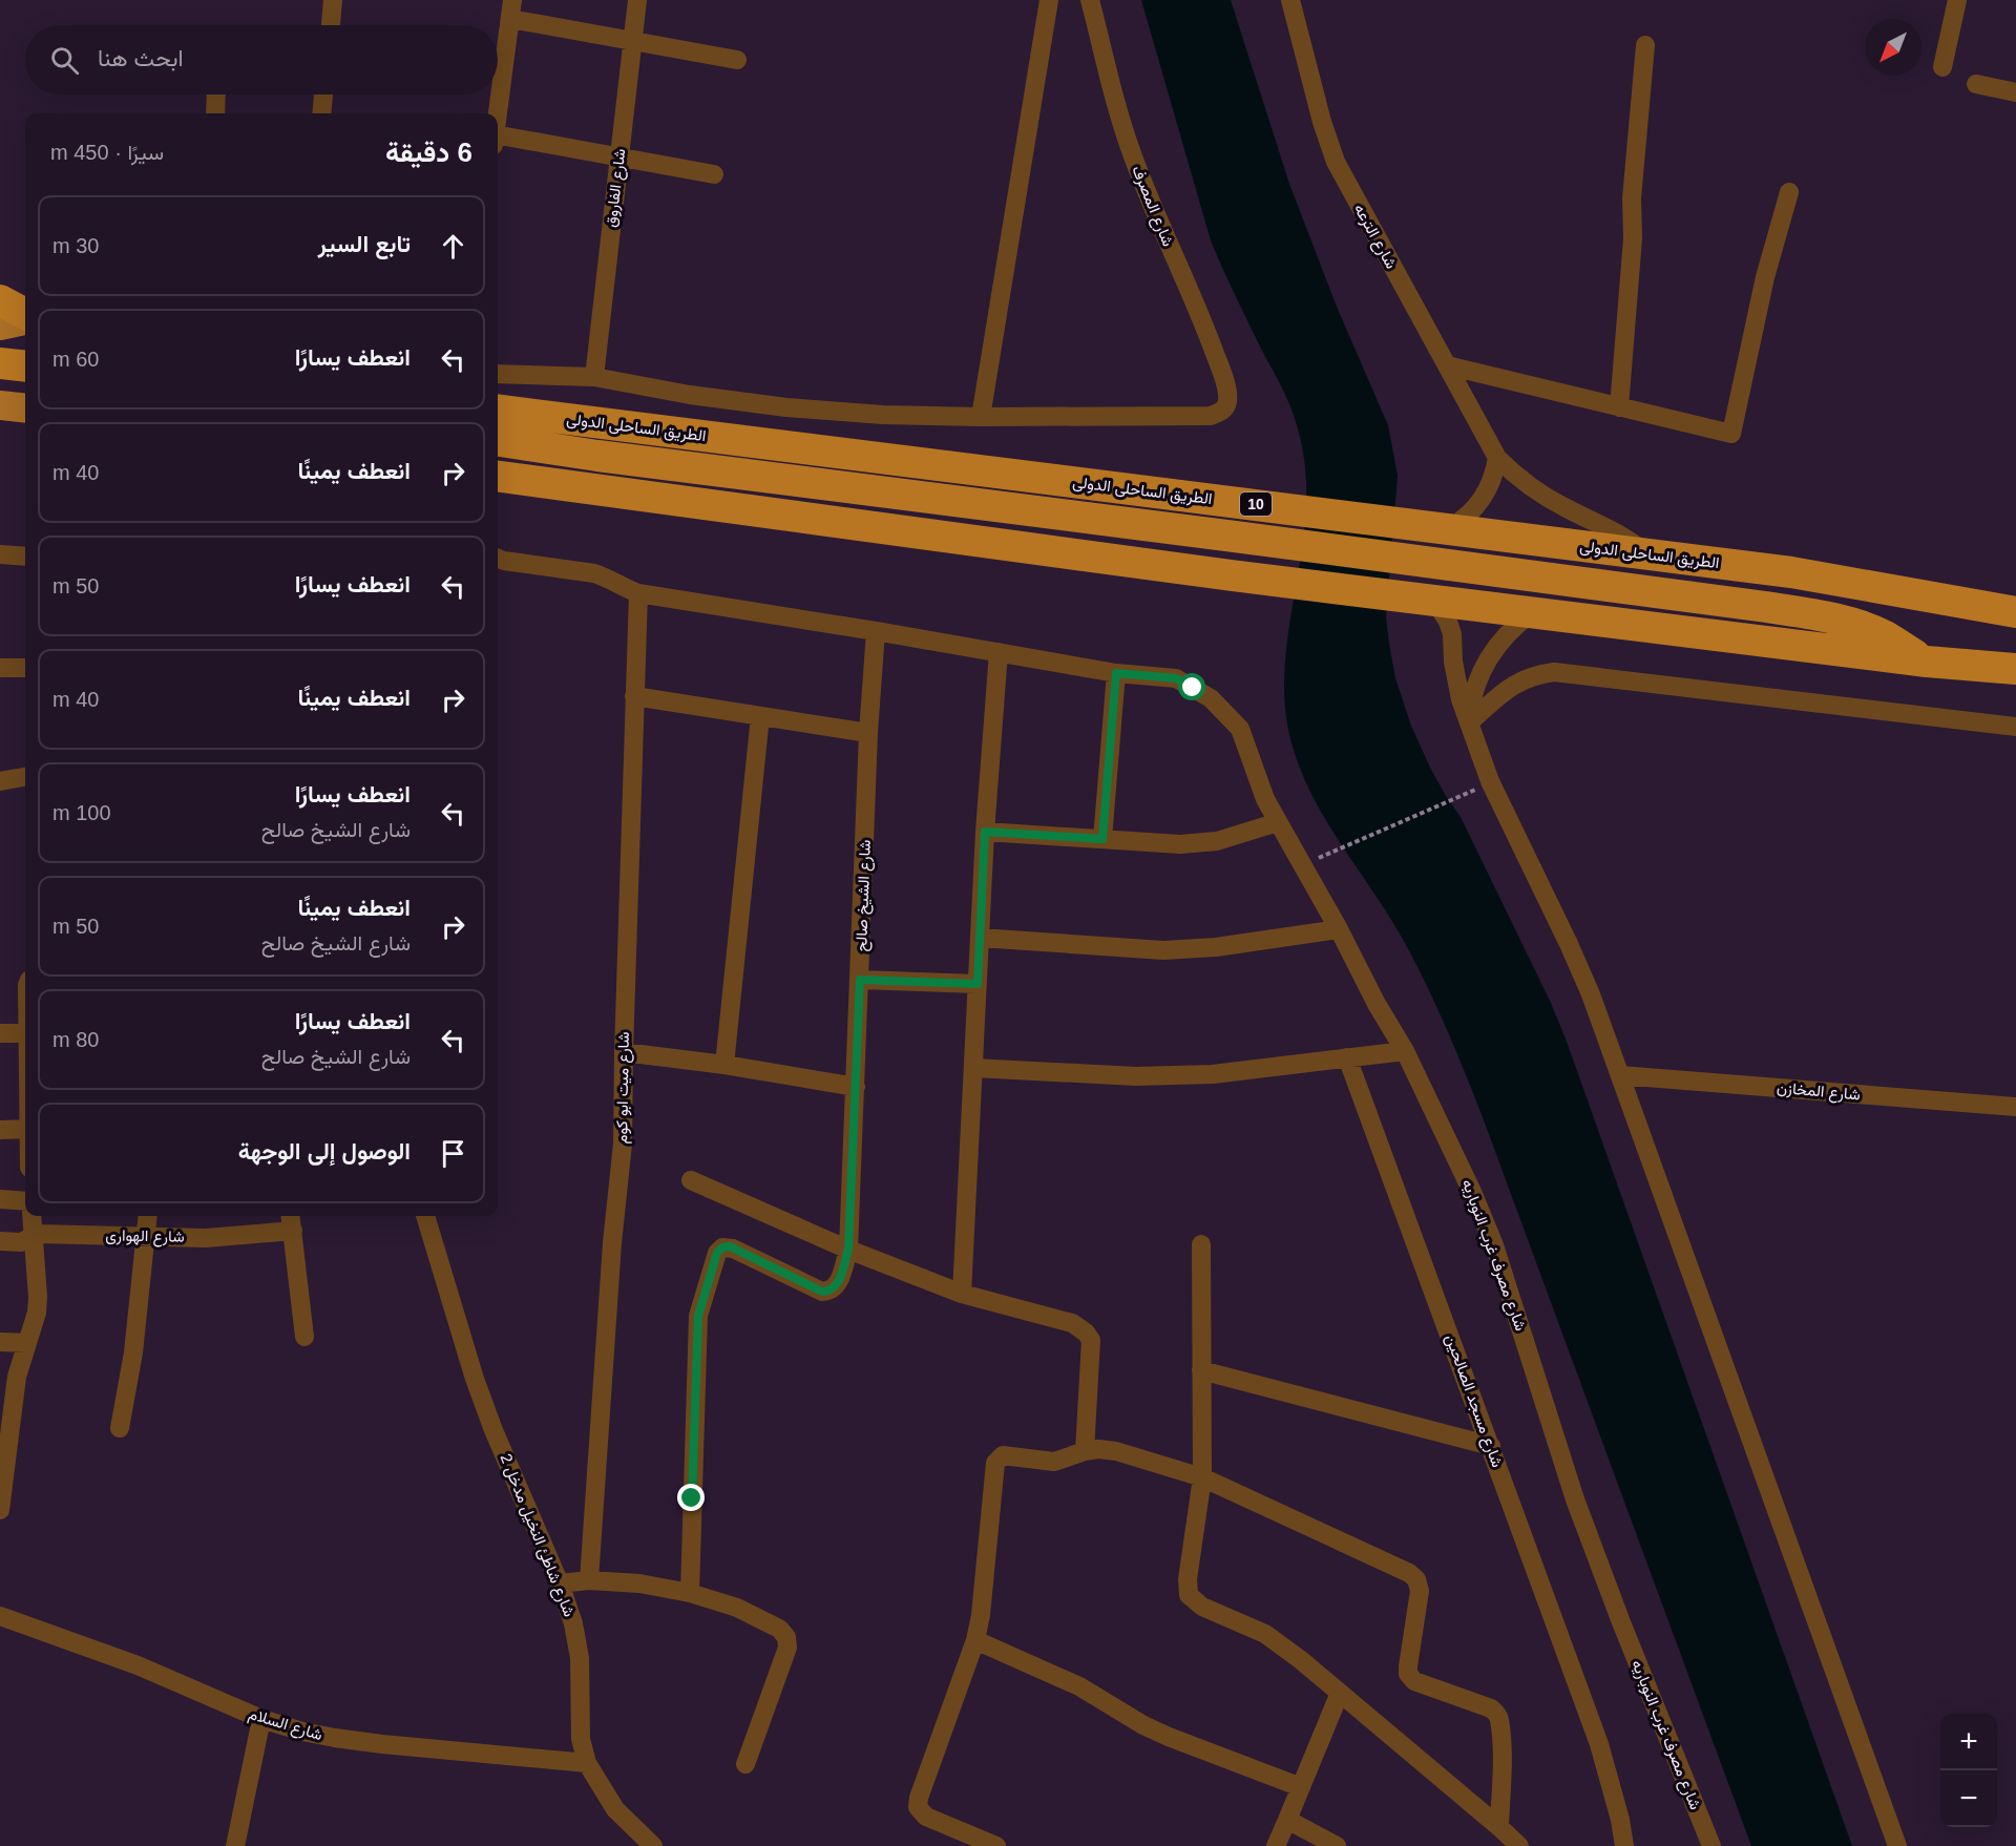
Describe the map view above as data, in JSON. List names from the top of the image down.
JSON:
{
  "streets": {
    "highway": ["الطريق الساحلى الدولى", "10"],
    "street": [
      "شارع الفاروق",
      "شارع المصرف",
      "شارع الترعه",
      "شارع الشيخ صالح",
      "شارع ميت ابو كوم",
      "شارع المخازن",
      "شارع الهوارى",
      "شارع مصرف غرب النوباريه",
      "شارع مسجد الصالحين",
      "شارع شاطئ النخيل مدخل 2",
      "شارع السلام"
    ]
  },
  "crossings": [
    ["شارع الترعه", "الطريق الساحلى الدولى"],
    ["شارع شاطئ النخيل مدخل 2", "شارع السلام"]
  ],
  "north": "bottom left",
  "page": {
    "search": "ابحث هنا",
    "heading": ["6 دقيقة", "سيرًا · 450 m"],
    "list": [
      ["تابع السير", "30 m"],
      ["انعطف يسارًا", "60 m"],
      ["انعطف يمينًا", "40 m"],
      ["انعطف يسارًا", "50 m"],
      ["انعطف يمينًا", "40 m"],
      ["انعطف يسارًا", "شارع الشيخ صالح", "100 m"],
      ["انعطف يمينًا", "شارع الشيخ صالح", "50 m"],
      ["انعطف يسارًا", "شارع الشيخ صالح", "80 m"],
      "الوصول إلى الوجهة"
    ],
    "map_buttons": ["+", "−"]
  }
}
